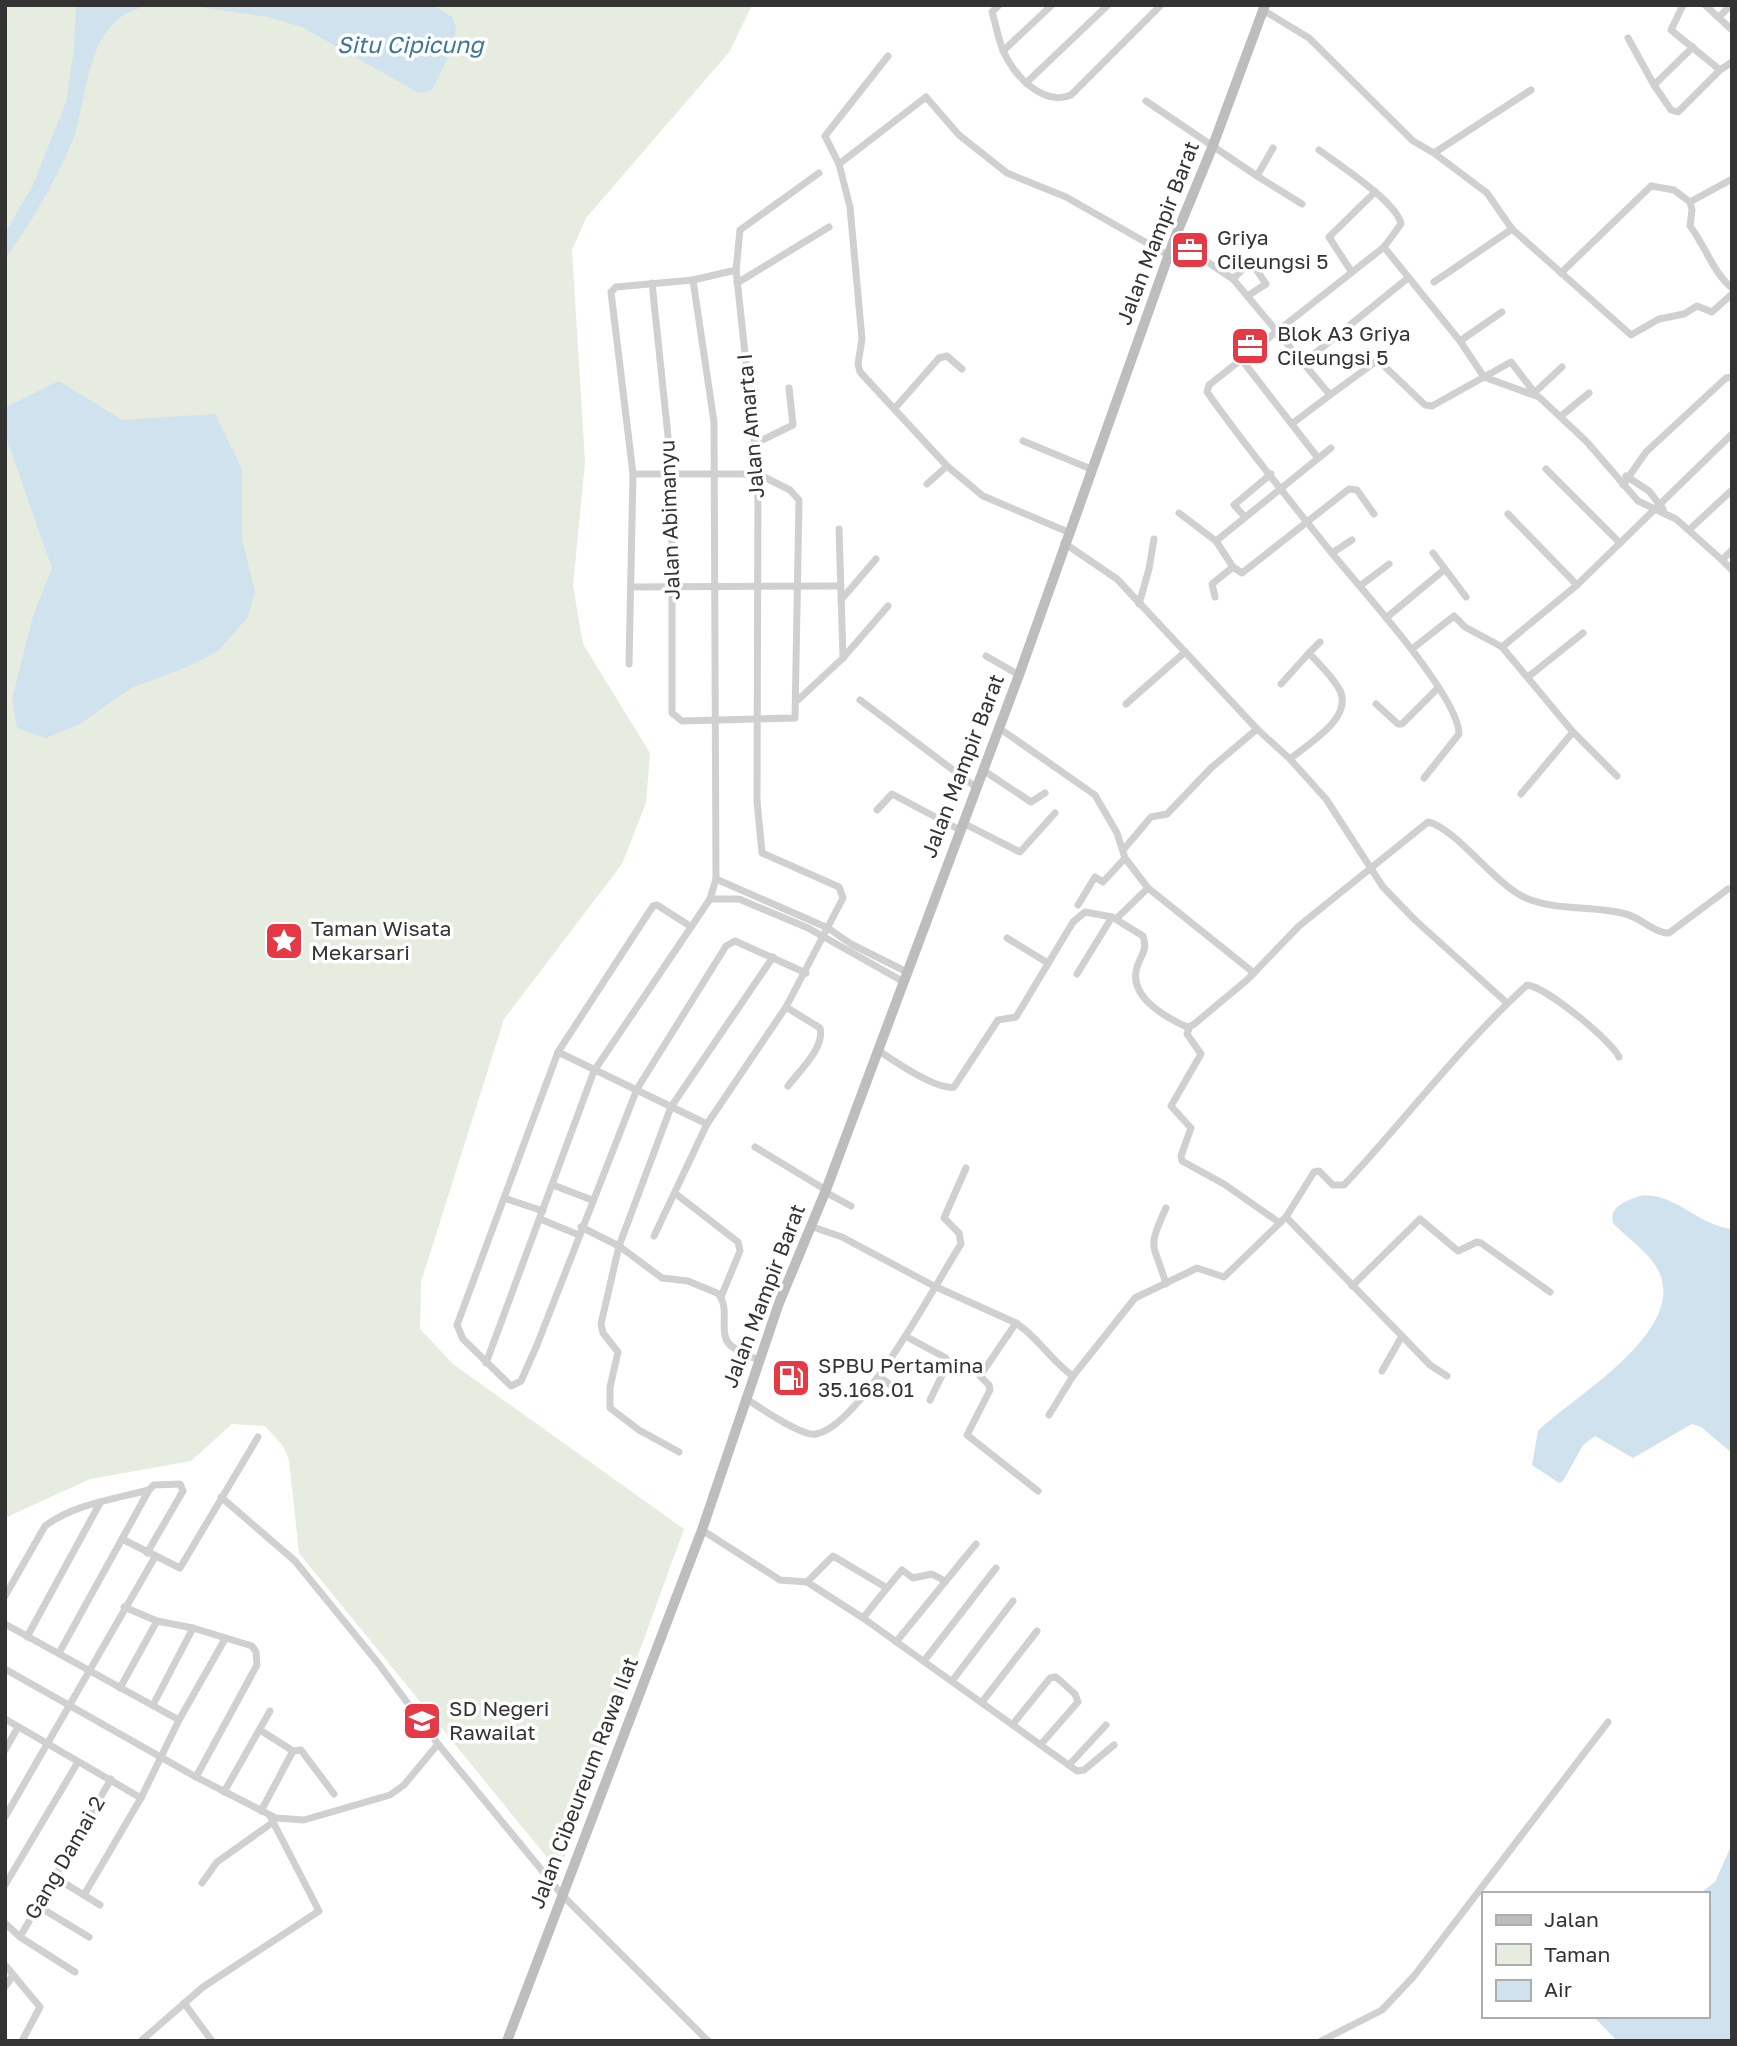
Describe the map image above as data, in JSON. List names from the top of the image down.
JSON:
{
  "streets": {
    "street": [
      "Jalan Mampir Barat",
      "Jalan Amarta I",
      "Jalan Abimanyu",
      "Jalan Cibeureum Rawa Ilat",
      "Gang Damai 2"
    ]
  },
  "crossings": [
    ["Jalan Mampir Barat", "Jalan Cibeureum Rawa Ilat"]
  ],
  "water": ["Situ Cipicung"],
  "places": {
    "office": ["Griya Cileungsi 5", "Blok A3 Griya Cileungsi 5"],
    "place": ["Taman Wisata Mekarsari"],
    "fuel station": ["SPBU Pertamina 35.168.01"],
    "school or university": ["SD Negeri Rawailat"]
  },
  "legend": ["Jalan", "Taman", "Air"]
}
